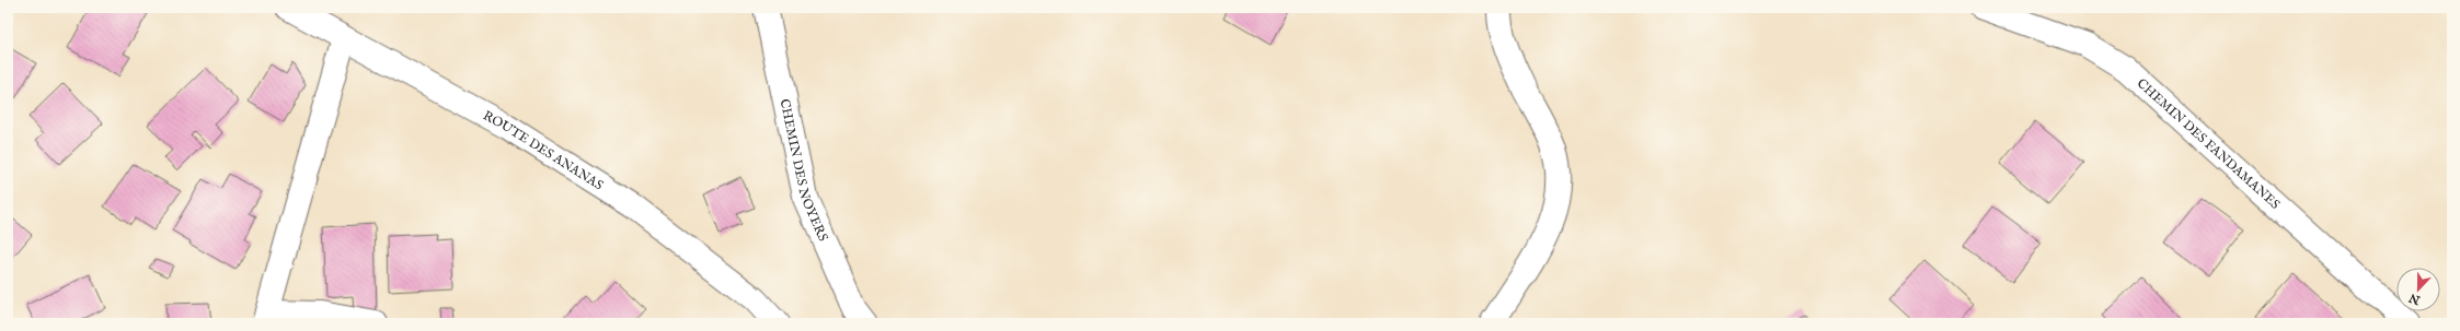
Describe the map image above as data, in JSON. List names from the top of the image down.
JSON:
{
  "streets": {
    "street": ["CHEMIN DES FANDAMANES", "ROUTE DES ANANAS", "CHEMIN DES NOYERS"]
  },
  "north": "bottom"
}
